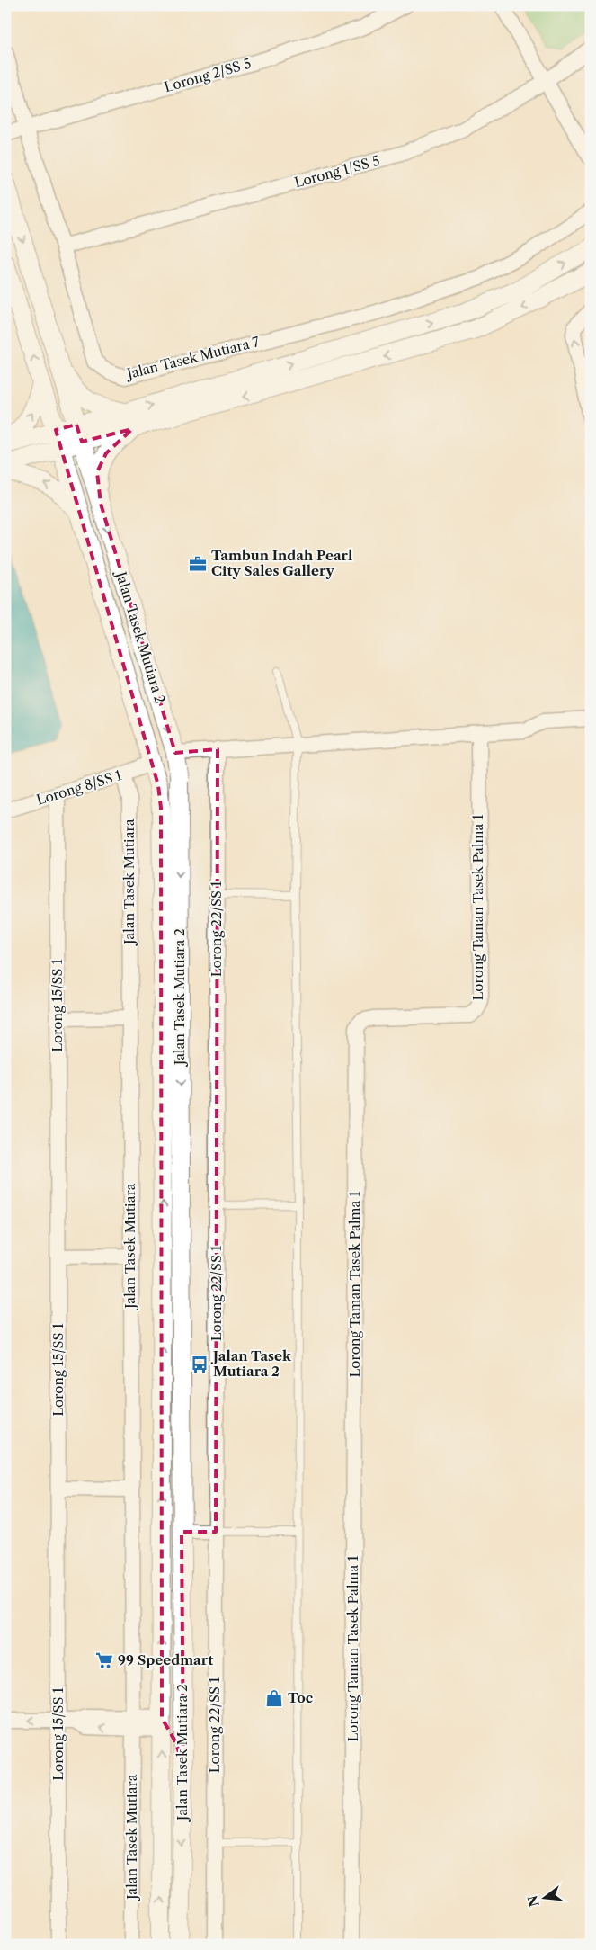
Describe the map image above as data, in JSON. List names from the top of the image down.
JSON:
{
  "streets": {
    "street": [
      "Lorong 2/SS 5",
      "Lorong 1/SS 5",
      "Jalan Tasek Mutiara 7",
      "Jalan Tasek Mutiara 2",
      "Lorong 8/SS 1",
      "Jalan Tasek Mutiara",
      "Lorong Taman Tasek Palma 1",
      "Lorong 22/SS 1",
      "Lorong 15/SS 1"
    ]
  },
  "crossings": [
    ["Lorong 2/SS 5", "Jalan Tasek Mutiara 7"],
    ["Lorong 1/SS 5", "Jalan Tasek Mutiara 7"],
    ["Jalan Tasek Mutiara 2", "Lorong 8/SS 1"],
    ["Lorong 8/SS 1", "Jalan Tasek Mutiara"],
    ["Lorong 8/SS 1", "Lorong 15/SS 1"]
  ],
  "places": {
    "office": ["Tambun Indah Pearl City Sales Gallery"],
    "bus stop": ["Jalan Tasek Mutiara 2"],
    "supermarket": ["99 Speedmart"],
    "shop": ["Toc"]
  },
  "north": "left"
}
